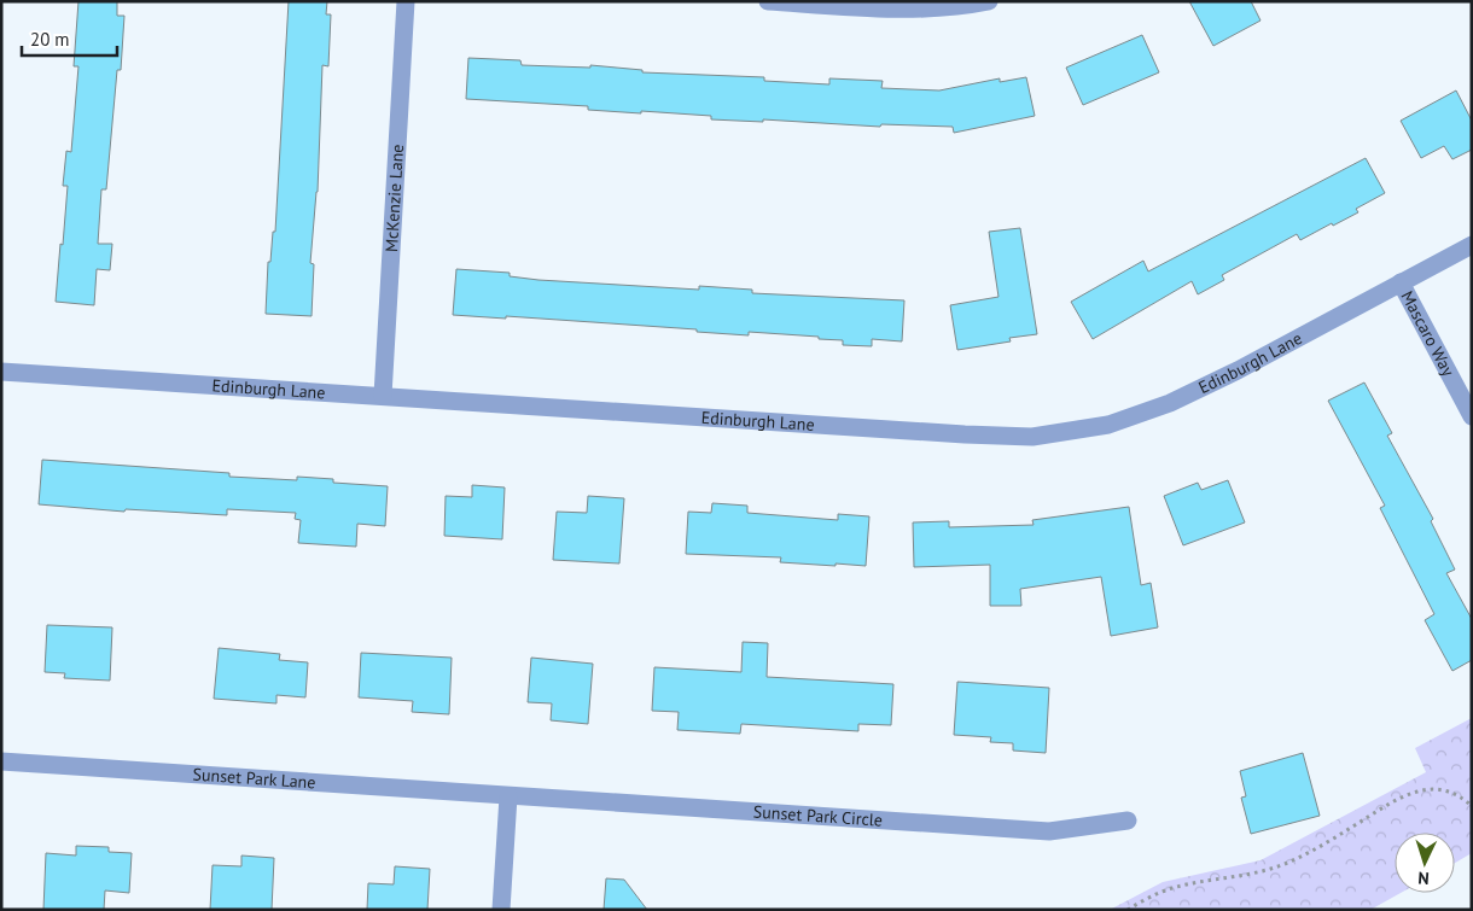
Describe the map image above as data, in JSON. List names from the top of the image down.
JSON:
{
  "streets": {
    "street": [
      "McKenzie Lane",
      "Mascaro Way",
      "Edinburgh Lane",
      "Sunset Park Lane",
      "Sunset Park Circle"
    ]
  },
  "crossings": [
    ["McKenzie Lane", "Edinburgh Lane"],
    ["Mascaro Way", "Edinburgh Lane"],
    ["Sunset Park Lane", "Sunset Park Circle"]
  ],
  "scale_bar": "20 m",
  "north": "bottom"
}
